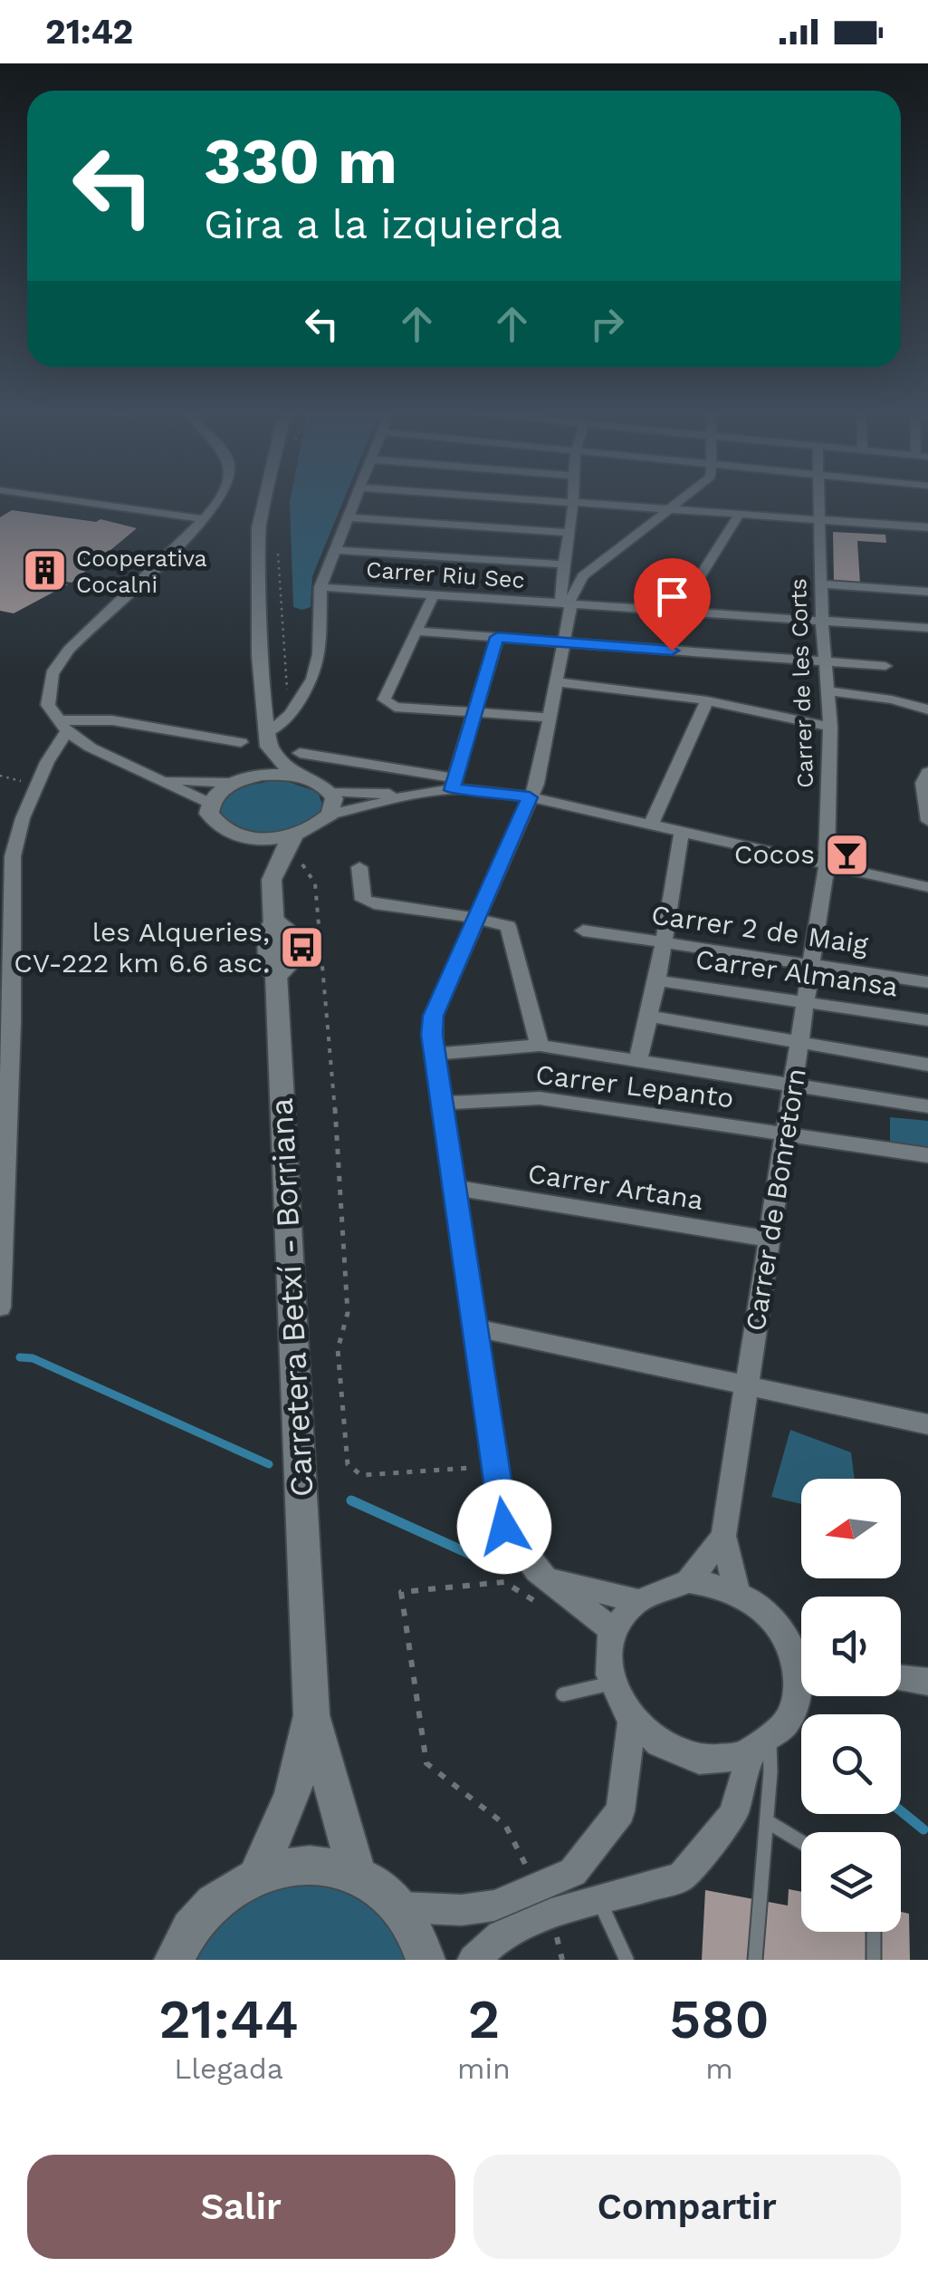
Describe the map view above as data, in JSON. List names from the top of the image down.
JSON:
{
  "streets": {
    "main road": ["Carretera Betxí - Borriana"],
    "street": [
      "Carrer Riu Sec",
      "Carrer de les Corts",
      "Carrer 2 de Maig",
      "Carrer Almansa",
      "Carrer Lepanto",
      "Carrer Artana",
      "Carrer de Bonretorn"
    ]
  },
  "crossings": [
    ["Carrer Riu Sec", "Carrer de les Corts"],
    ["Carrer de les Corts", "Carrer de Bonretorn"],
    ["Carrer 2 de Maig", "Carrer de Bonretorn"],
    ["Carrer Almansa", "Carrer de Bonretorn"],
    ["Carrer Lepanto", "Carrer de Bonretorn"],
    ["Carrer Artana", "Carrer de Bonretorn"]
  ],
  "places": {
    "building": ["Cooperativa Cocalni"],
    "bar": ["Cocos"],
    "bus stop": ["les Alqueries, CV-222 km 6.6 asc."]
  },
  "north": "left",
  "page": {
    "status": "21:42",
    "turn": ["330 m", "Gira a la izquierda"],
    "eta": [
      "21:44",
      "Llegada",
      "2",
      "min",
      "580",
      "m"
    ],
    "buttons": ["Salir", "Compartir"]
  }
}
